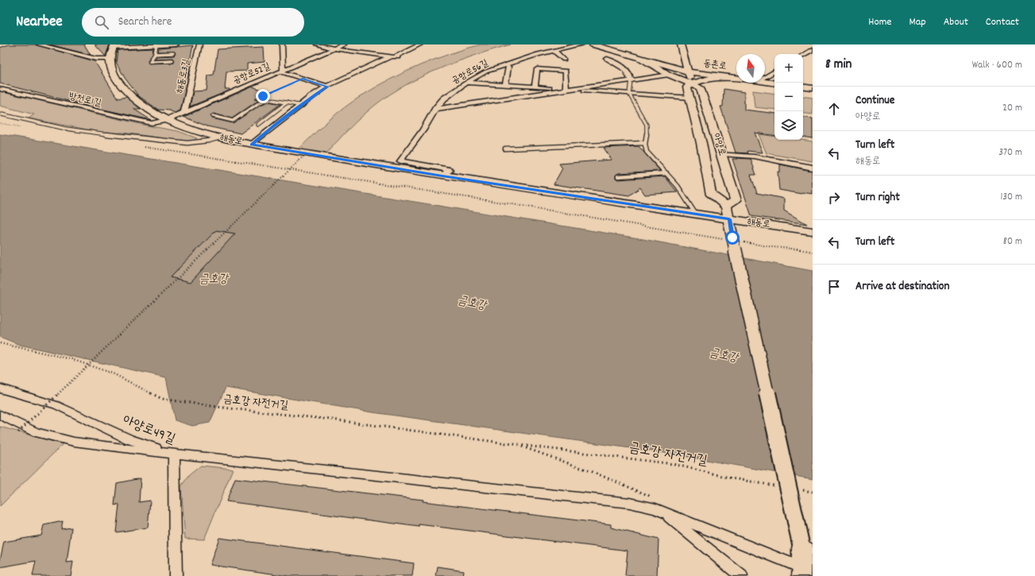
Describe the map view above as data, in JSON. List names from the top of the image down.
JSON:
{
  "streets": {
    "main road": ["동촌로", "해동로", "아양로"],
    "street": [
      "공항로56길",
      "공항로52길",
      "해동로3길",
      "방천로1길",
      "아양로49길"
    ],
    "path": ["금호강 자전거길"]
  },
  "crossings": [
    ["동촌로", "아양로"],
    ["공항로56길", "해동로"],
    ["공항로52길", "해동로3길"],
    ["공항로52길", "방천로1길"],
    ["공항로52길", "해동로"],
    ["방천로1길", "해동로"]
  ],
  "water": ["금호강"],
  "north": "top",
  "page": {
    "header": "Nearbee",
    "search": "Search here",
    "nav": [
      "Home",
      "Map",
      "About",
      "Contact"
    ],
    "heading": ["8 min", "Walk · 600 m"],
    "map_buttons": ["+", "−"],
    "list": [
      ["Continue", "아양로", "20 m"],
      ["Turn left", "해동로", "370 m"],
      ["Turn right", "130 m"],
      ["Turn left", "80 m"],
      "Arrive at destination"
    ]
  }
}
